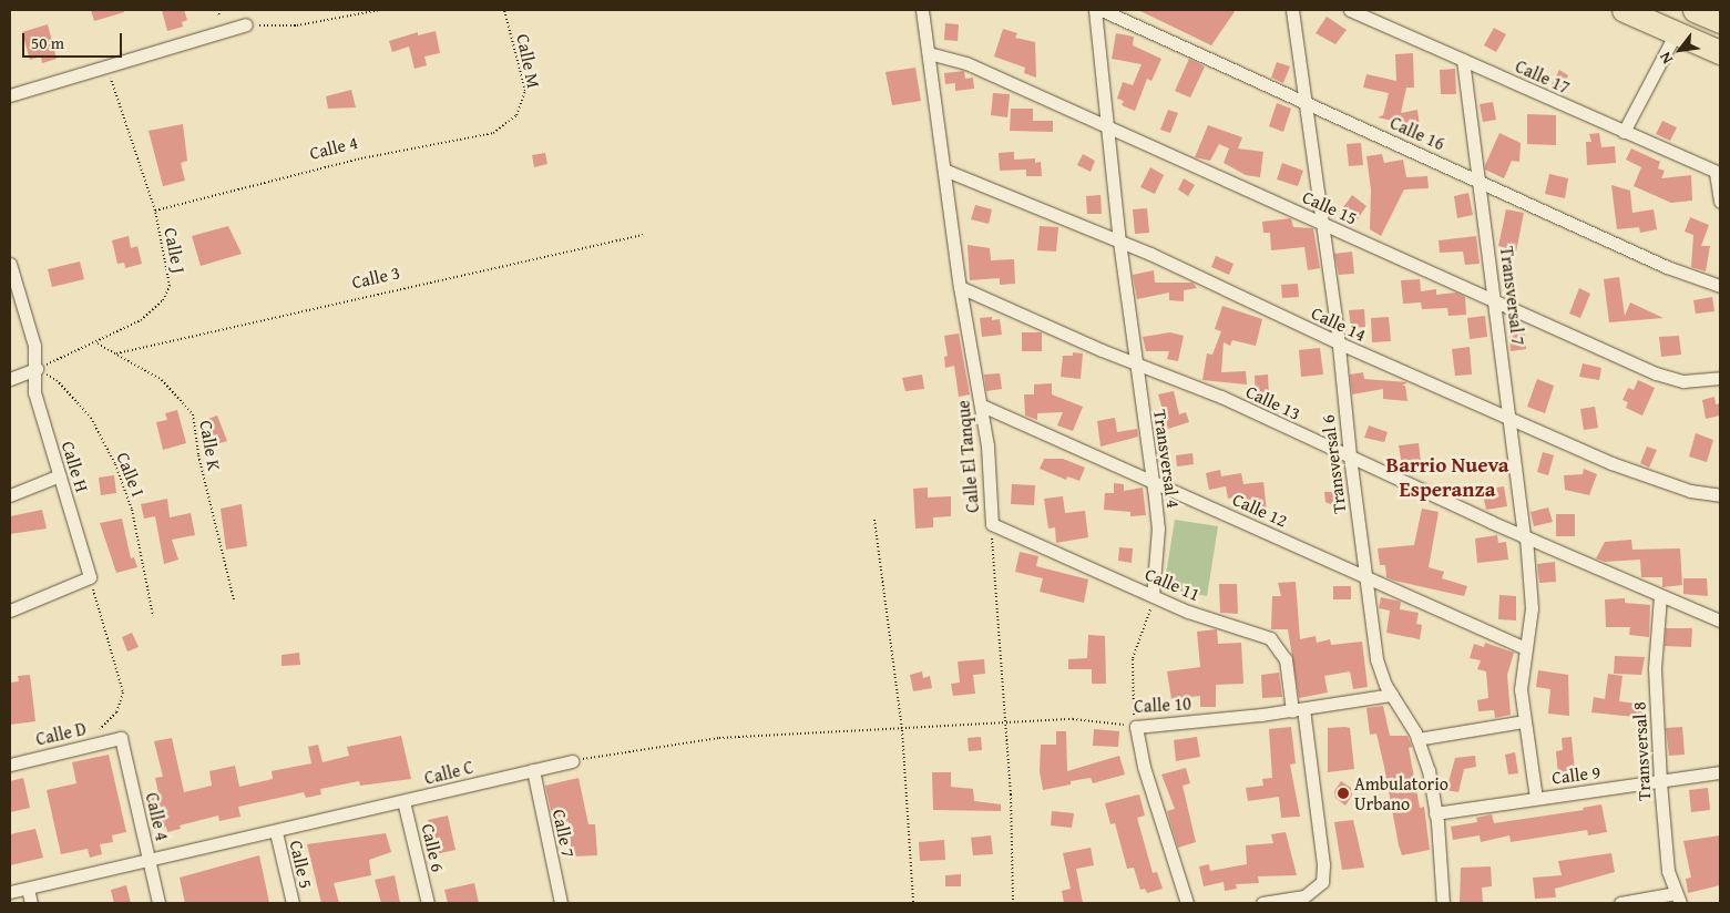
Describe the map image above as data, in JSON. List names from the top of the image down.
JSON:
{
  "streets": {
    "street": [
      "Calle 17",
      "Calle 16",
      "Calle 4",
      "Calle 15",
      "Transversal 7",
      "Calle 14",
      "Calle 13",
      "Calle El Tanque",
      "Transversal 4",
      "Transversal 6",
      "Calle H",
      "Calle 12",
      "Calle 11",
      "Calle 10",
      "Calle D",
      "Transversal 8",
      "Calle C",
      "Calle 9",
      "Calle 7",
      "Calle 6",
      "Calle 5"
    ],
    "path": [
      "Calle M",
      "Calle J",
      "Calle 3",
      "Calle K",
      "Calle I"
    ]
  },
  "crossings": [
    ["Calle M", "Calle 4"],
    ["Calle 17", "Transversal 7"],
    ["Calle 16", "Transversal 7"],
    ["Calle 16", "Transversal 6"],
    ["Calle 4", "Calle J"],
    ["Calle 4", "Calle D"],
    ["Calle 4", "Calle C"],
    ["Calle 15", "Transversal 7"],
    ["Calle 15", "Calle El Tanque"],
    ["Calle 15", "Transversal 4"],
    ["Calle 15", "Transversal 6"],
    ["Calle J", "Calle K"],
    ["Calle J", "Calle H"],
    ["Calle J", "Calle I"],
    ["Calle 3", "Calle K"],
    ["Transversal 7", "Calle 14"],
    ["Transversal 7", "Calle 13"],
    ["Transversal 7", "Calle 12"],
    ["Transversal 7", "Calle 9"],
    ["Calle 14", "Calle El Tanque"],
    ["Calle 14", "Transversal 4"],
    ["Calle 14", "Transversal 6"],
    ["Calle 13", "Calle El Tanque"],
    ["Calle 13", "Transversal 4"],
    ["Calle 13", "Transversal 6"],
    ["Calle 13", "Transversal 8"],
    ["Calle El Tanque", "Calle 12"],
    ["Calle El Tanque", "Calle 11"],
    ["Calle El Tanque", "Calle 10"],
    ["Transversal 4", "Calle 12"],
    ["Transversal 4", "Calle 11"],
    ["Transversal 6", "Calle 12"],
    ["Transversal 6", "Calle 10"],
    ["Transversal 6", "Calle 9"],
    ["Calle H", "Calle I"],
    ["Calle 11", "Calle 10"],
    ["Transversal 8", "Calle 9"],
    ["Calle C", "Calle 7"],
    ["Calle C", "Calle 6"],
    ["Calle C", "Calle 5"]
  ],
  "districts": ["Barrio Nueva Esperanza"],
  "places": ["Ambulatorio Urbano"],
  "scale_bar": "50 m",
  "north": "bottom left"
}
